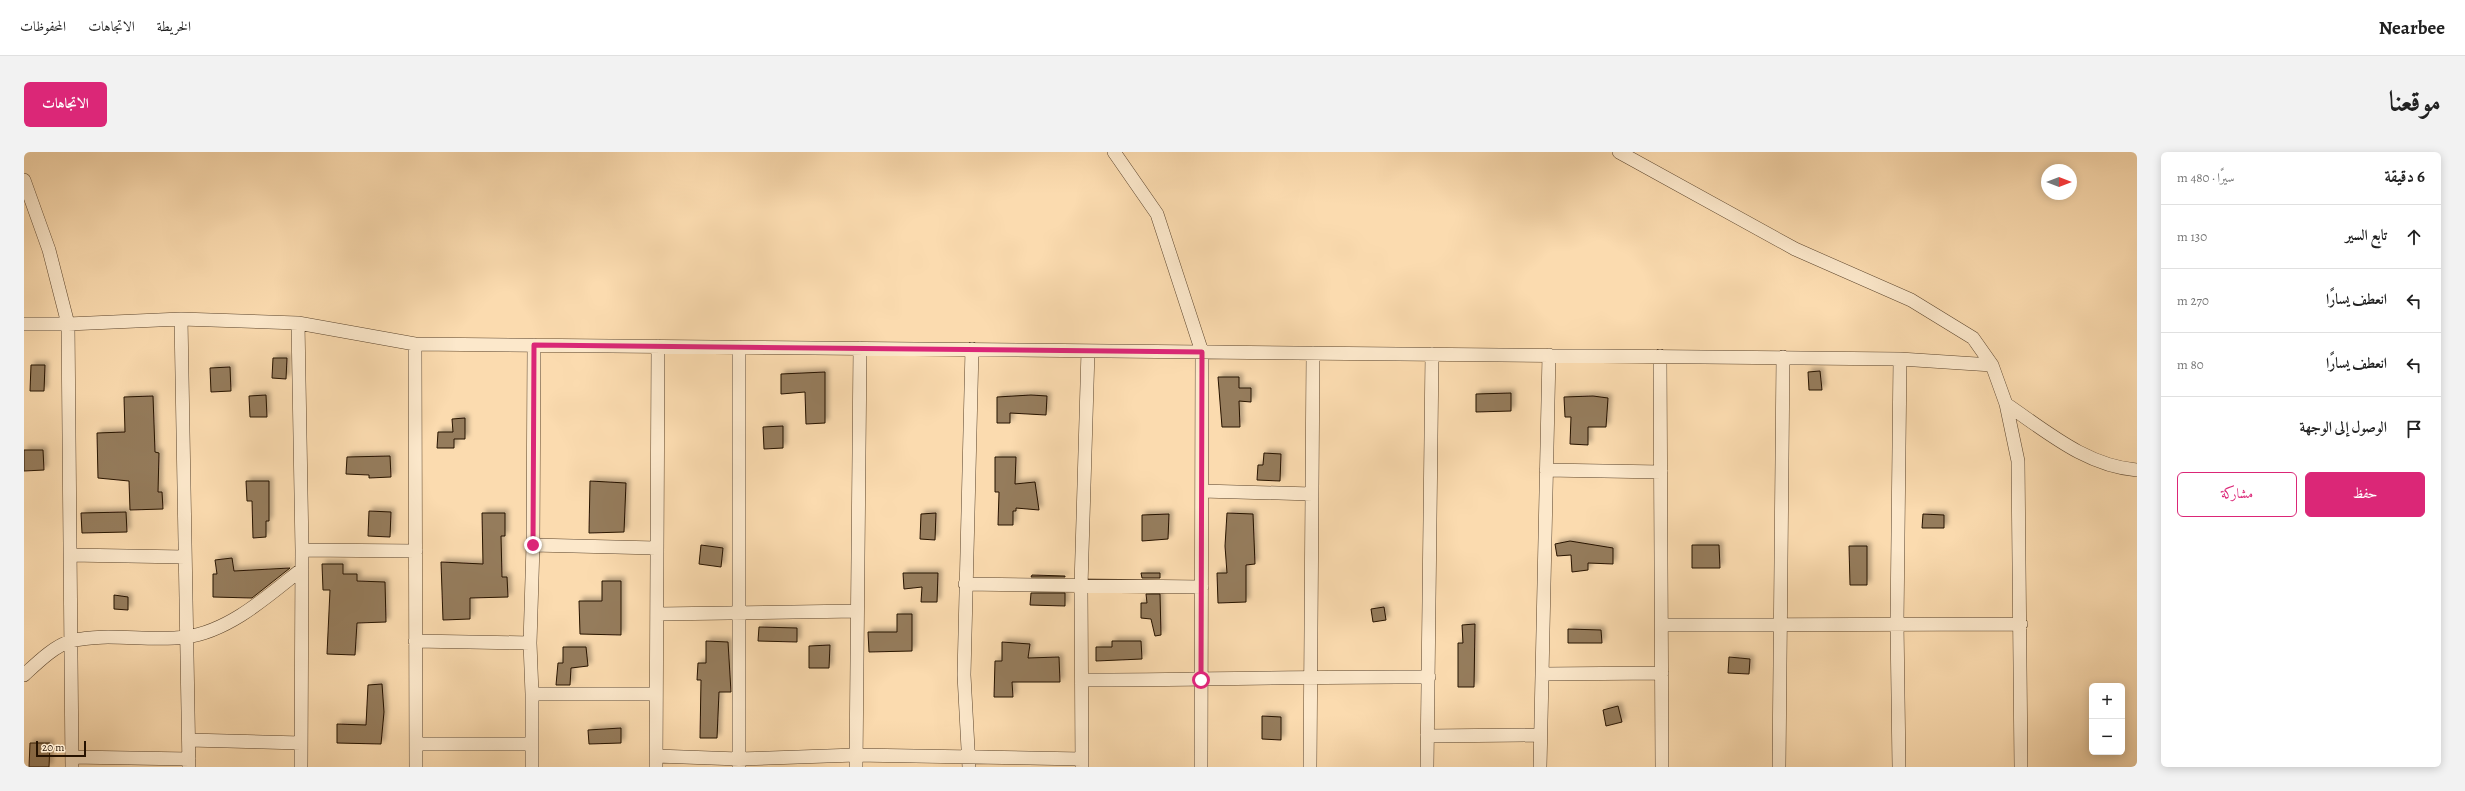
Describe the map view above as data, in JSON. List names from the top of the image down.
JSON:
{
  "scale_bar": "20 m",
  "north": "right",
  "page": {
    "header": "Nearbee",
    "nav": ["الخريطة", "الاتجاهات", "المحفوظات"],
    "title": "موقعنا",
    "buttons": [
      "الاتجاهات",
      ["حفظ", "مشاركة"]
    ],
    "heading": ["6 دقيقة", "سيرًا · 480 m"],
    "list": [
      ["تابع السير", "130 m"],
      ["انعطف يسارًا", "270 m"],
      ["انعطف يسارًا", "80 m"],
      "الوصول إلى الوجهة"
    ],
    "map_buttons": ["+", "−"],
    "scale": "20 m"
  }
}
